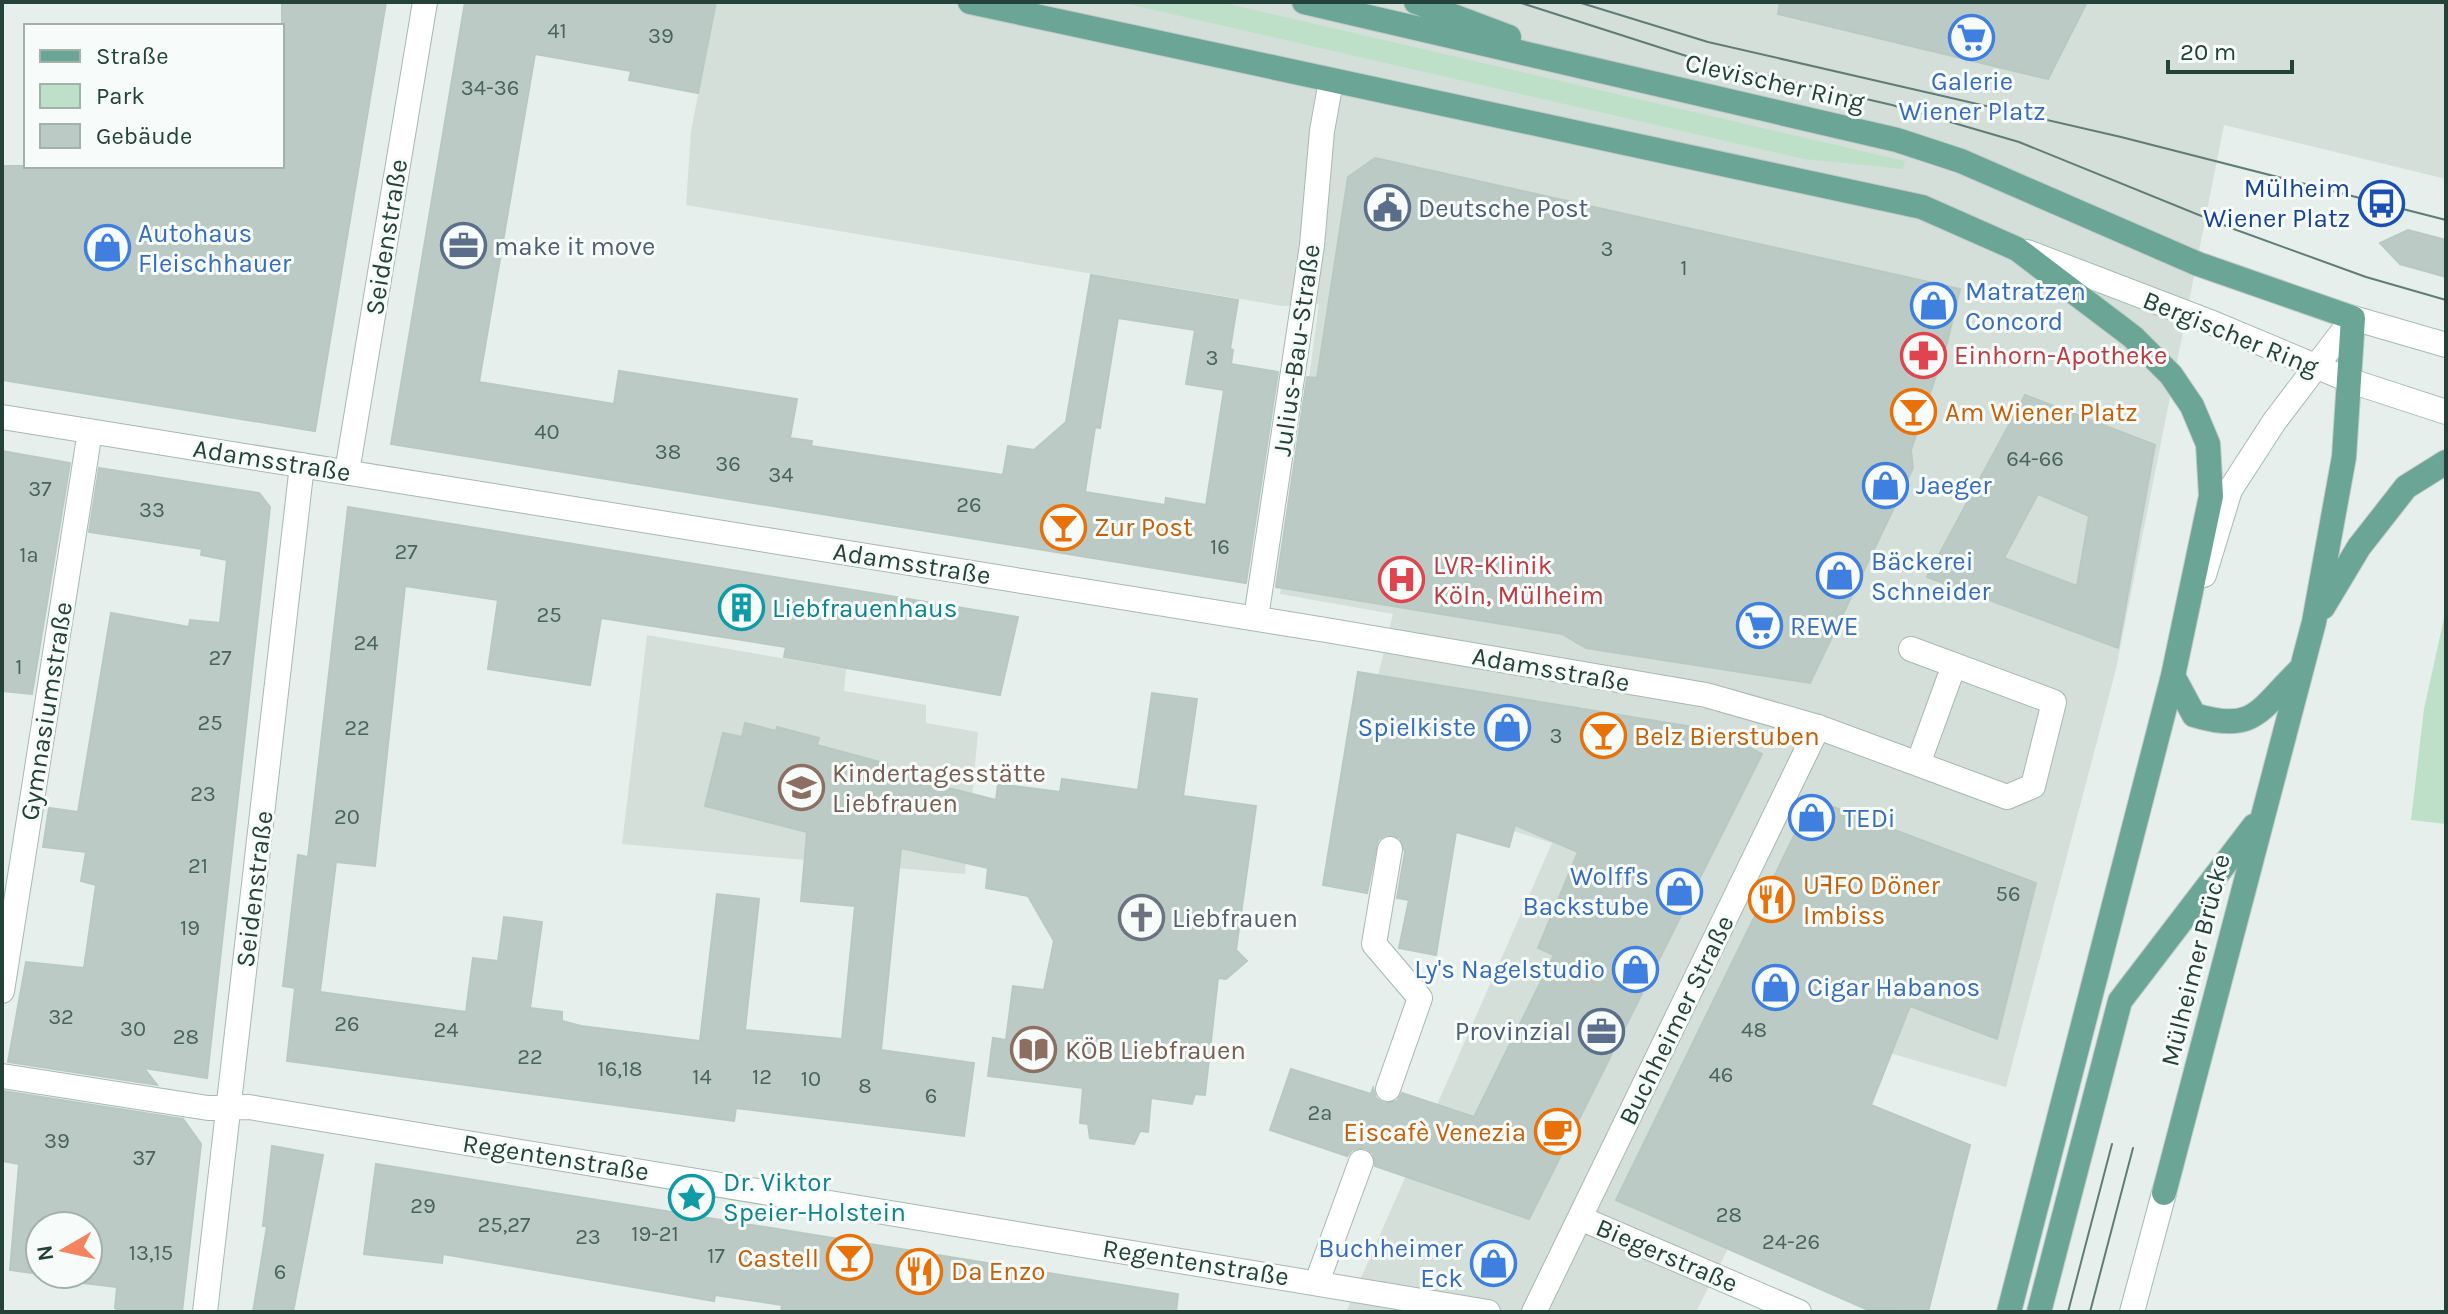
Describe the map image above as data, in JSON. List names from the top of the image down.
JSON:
{
  "streets": {
    "main road": ["Clevischer Ring", "Mülheimer Brücke"],
    "street": [
      "Seidenstraße",
      "Bergischer Ring",
      "Julius-Bau-Straße",
      "Adamsstraße",
      "Gymnasiumstraße",
      "Buchheimer Straße",
      "Regentenstraße",
      "Biegerstraße"
    ]
  },
  "crossings": [
    ["Seidenstraße", "Adamsstraße"],
    ["Seidenstraße", "Regentenstraße"],
    ["Julius-Bau-Straße", "Adamsstraße"],
    ["Adamsstraße", "Gymnasiumstraße"],
    ["Adamsstraße", "Buchheimer Straße"],
    ["Buchheimer Straße", "Biegerstraße"]
  ],
  "places": {
    "supermarket": ["Galerie Wiener Platz", "REWE"],
    "bus stop": ["Mülheim Wiener Platz"],
    "public building": ["Deutsche Post"],
    "office": ["make it move", "Provinzial"],
    "shop": [
      "Autohaus Fleischhauer",
      "Matratzen Concord",
      "Jaeger",
      "Bäckerei Schneider",
      "Spielkiste",
      "TEDi",
      "Wolff's Backstube",
      "Ly's Nagelstudio",
      "Cigar Habanos",
      "Buchheimer Eck"
    ],
    "pharmacy": ["Einhorn-Apotheke"],
    "bar": [
      "Am Wiener Platz",
      "Zur Post",
      "Belz Bierstuben",
      "Castell"
    ],
    "hospital": ["LVR-Klinik Köln, Mülheim"],
    "building": ["Liebfrauenhaus"],
    "school or university": ["Kindertagesstätte Liebfrauen"],
    "restaurant": ["UꟻFO Döner Imbiss", "Da Enzo"],
    "church": ["Liebfrauen"],
    "library": ["KÖB Liebfrauen"],
    "cafe": ["Eiscafè Venezia"],
    "place": ["Dr. Viktor Speier-Holstein"]
  },
  "house_numbers": [
    "41",
    "39",
    "34-36",
    "3",
    "1",
    "3",
    "40",
    "38",
    "64-66",
    "36",
    "34",
    "37",
    "26",
    "33",
    "16",
    "27",
    "1a",
    "25",
    "24",
    "27",
    "1",
    "25",
    "22",
    "3",
    "23",
    "20",
    "21",
    "56",
    "19",
    "32",
    "26",
    "30",
    "24",
    "48",
    "28",
    "22",
    "16,18",
    "46",
    "14",
    "12",
    "10",
    "8",
    "6",
    "2a",
    "39",
    "37",
    "29",
    "28",
    "25,27",
    "19-21",
    "23",
    "24-26",
    "13,15",
    "17",
    "6"
  ],
  "legend": ["Straße", "Park", "Gebäude"],
  "scale_bar": "20 m",
  "north": "left"
}
